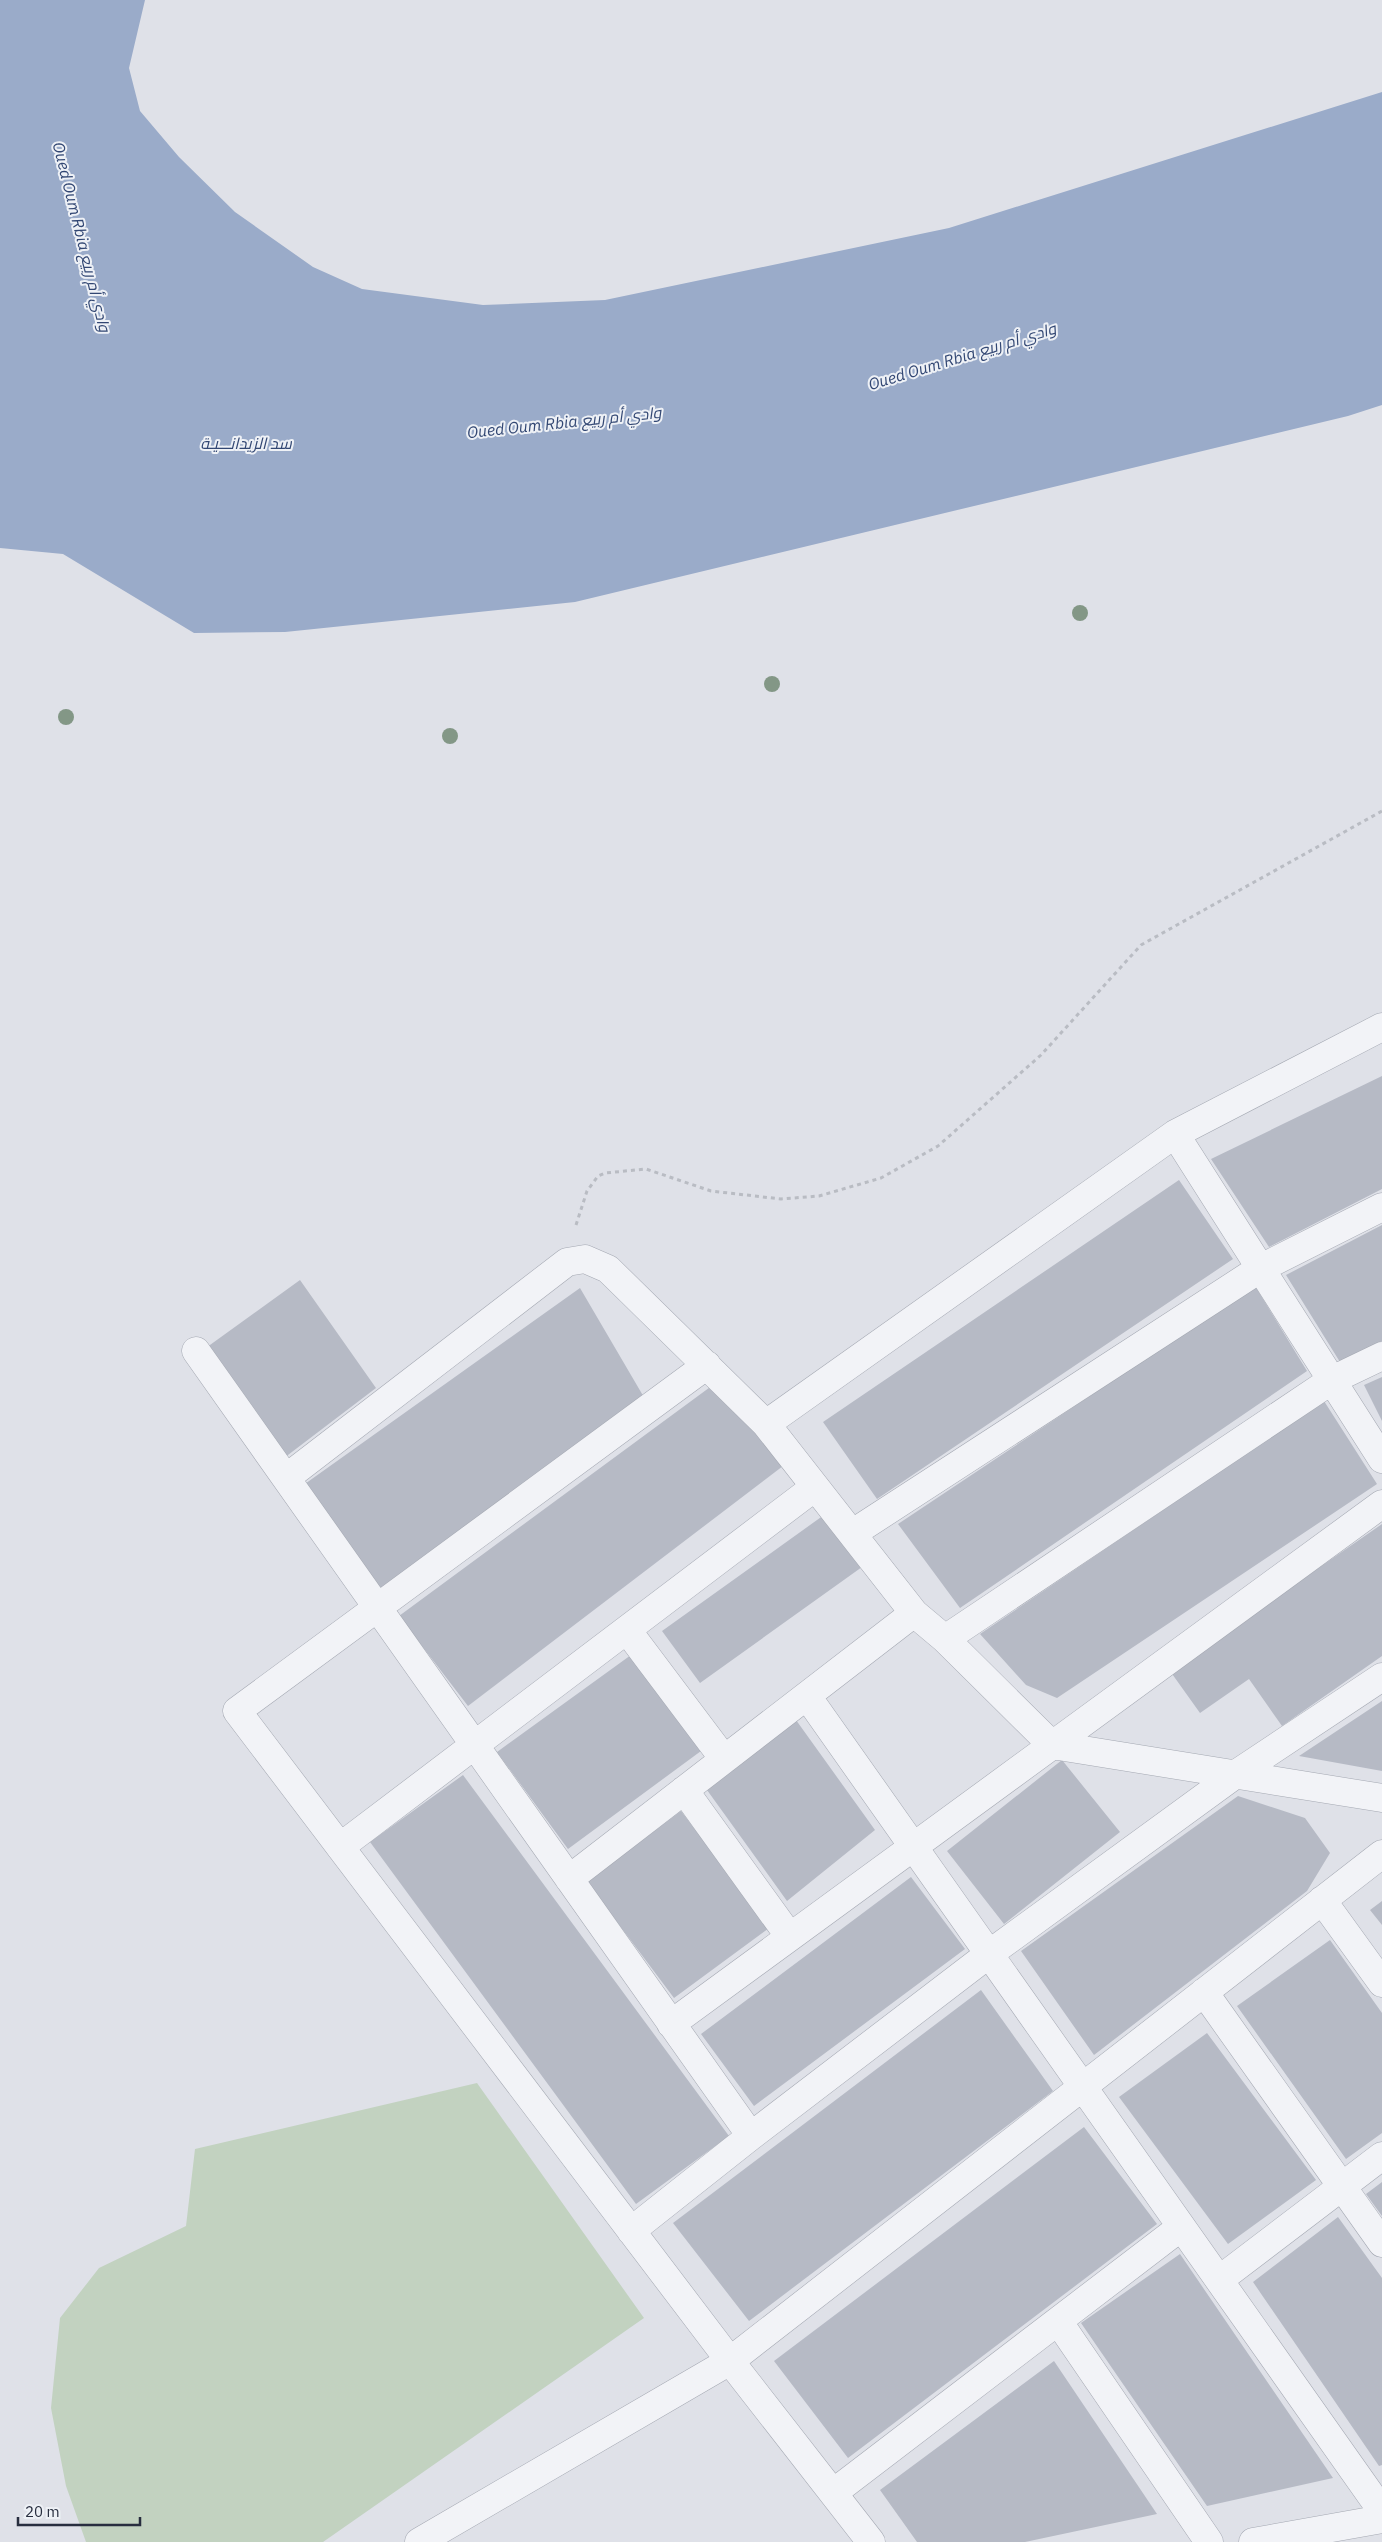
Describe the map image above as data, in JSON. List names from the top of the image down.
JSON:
{
  "water": ["Oued Oum Rbia وادي أم ربيع", "سد الزيدانـــيـة"],
  "scale_bar": "20 m"
}
